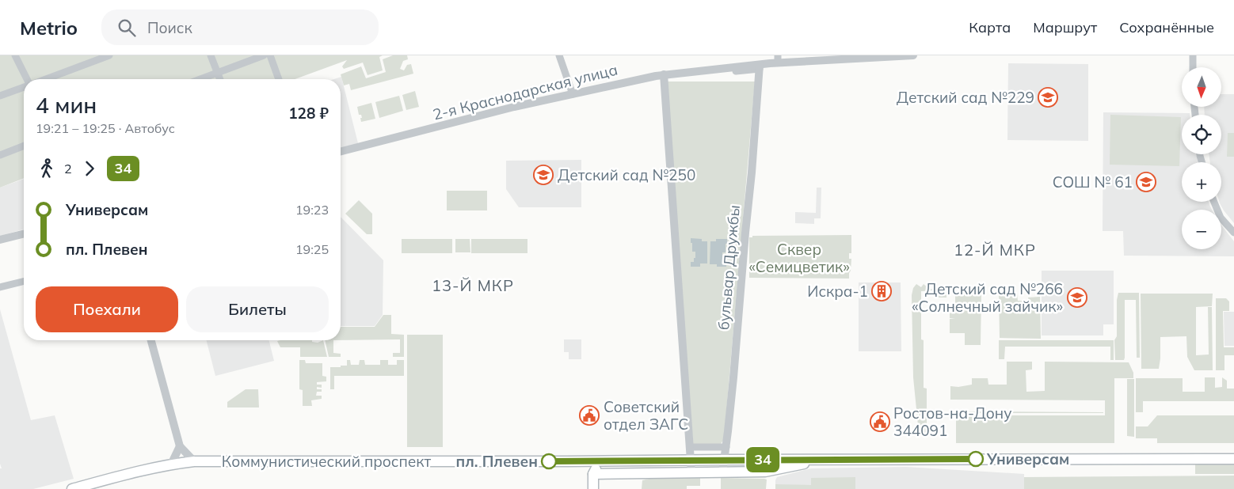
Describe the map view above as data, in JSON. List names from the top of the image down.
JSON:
{
  "streets": {
    "main road": ["Коммунистический проспект"],
    "street": ["2-я Краснодарская улица", "бульвар Дружбы"]
  },
  "crossings": [
    ["2-я Краснодарская улица", "бульвар Дружбы"],
    ["бульвар Дружбы", "Коммунистический проспект"]
  ],
  "districts": ["12-Й МКР", "13-Й МКР"],
  "parks": ["Сквер «Семицветик»"],
  "places": {
    "school or university": [
      "Детский сад №229",
      "Детский сад №250",
      "СОШ № 61",
      "Детский сад №266 «Солнечный зайчик»"
    ],
    "building": ["Искра-1"],
    "public building": ["Советский отдел ЗАГС", "Ростов-на-Дону 344091"],
    "other": ["Универсам", "пл. Плевен"]
  },
  "lines": ["bus line 34"],
  "north": "bottom",
  "page": {
    "header": "Metrio",
    "search": "Поиск",
    "nav": ["Карта", "Маршрут", "Сохранённые"],
    "on_map": "34",
    "map_buttons": ["+", "−"],
    "heading": ["4 мин", "19:21 – 19:25 · Автобус", "128 ₽"],
    "legs": ["2", "34"],
    "list": [
      {
        "name": "Универсам",
        "value": "19:23"
      },
      {
        "name": "пл. Плевен",
        "value": "19:25"
      }
    ],
    "buttons": ["Поехали", "Билеты"]
  }
}
